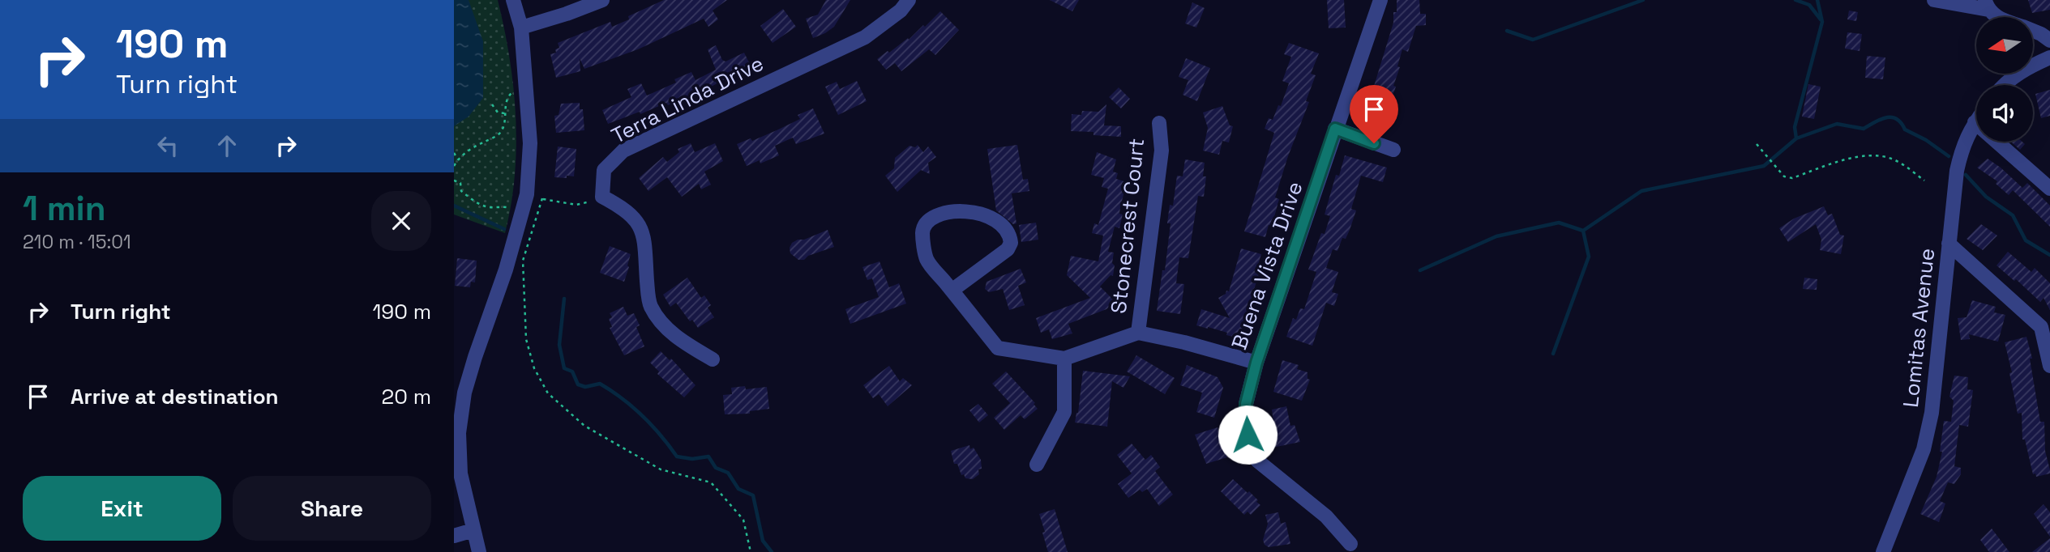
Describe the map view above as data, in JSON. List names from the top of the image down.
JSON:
{
  "streets": {
    "street": [
      "Terra Linda Drive",
      "Stonecrest Court",
      "Buena Vista Drive",
      "Lomitas Avenue"
    ]
  },
  "north": "left",
  "page": {
    "turn": ["190 m", "Turn right"],
    "heading": ["1 min", "210 m · 15:01"],
    "list": [
      {
        "name": "Turn right",
        "value": "190 m"
      },
      {
        "name": "Arrive at destination",
        "value": "20 m"
      }
    ],
    "buttons": ["Exit", "Share"]
  }
}
